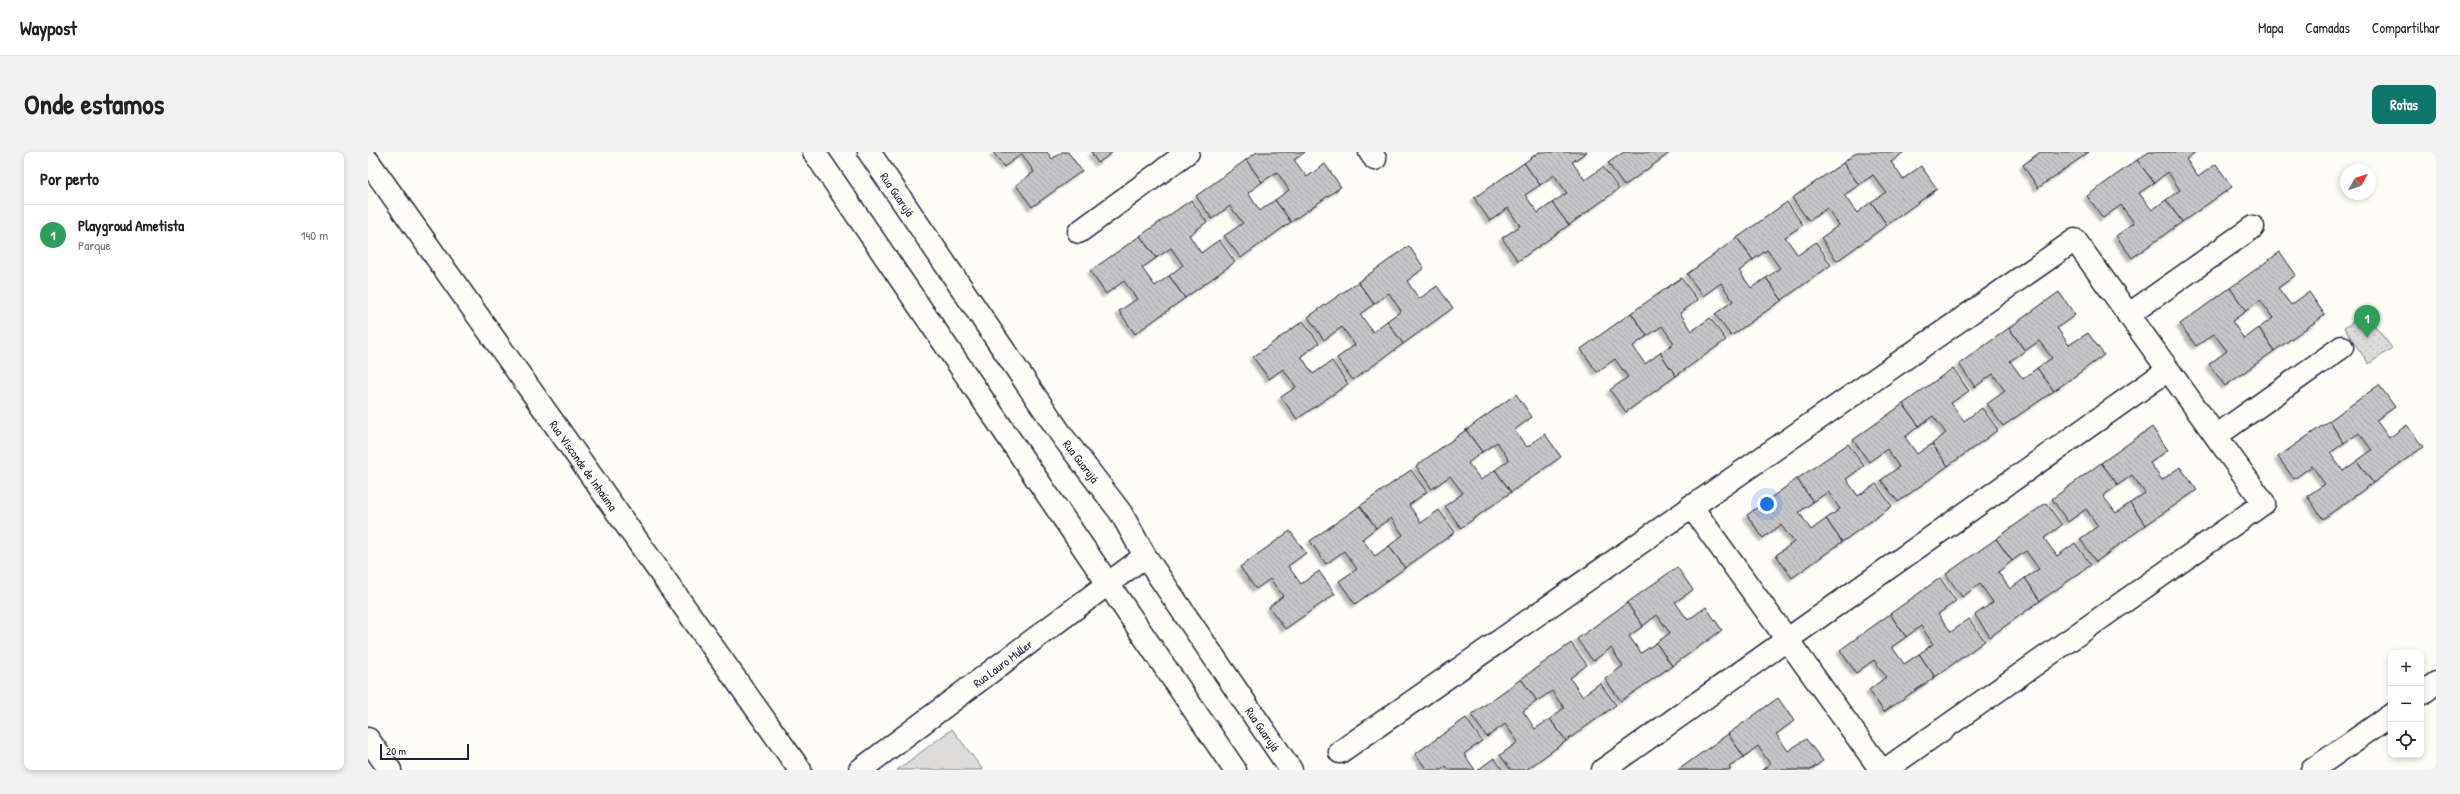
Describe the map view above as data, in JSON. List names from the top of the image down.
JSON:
{
  "streets": {
    "street": ["Rua Guarujá", "Rua Visconde de Inhaúma", "Rua Lauro Muller"]
  },
  "crossings": [
    ["Rua Guarujá", "Rua Lauro Muller"]
  ],
  "scale_bar": "20 m",
  "north": "top right",
  "page": {
    "header": "Waypost",
    "nav": ["Mapa", "Camadas", "Compartilhar"],
    "title": "Onde estamos",
    "buttons": "Rotas",
    "heading": "Por perto",
    "list": [
      {
        "mark": "1",
        "name": "Playgroud Ametista",
        "note": "Parque",
        "value": "140 m"
      }
    ],
    "pins": "1",
    "map_buttons": ["+", "−"],
    "scale": "20 m"
  }
}
